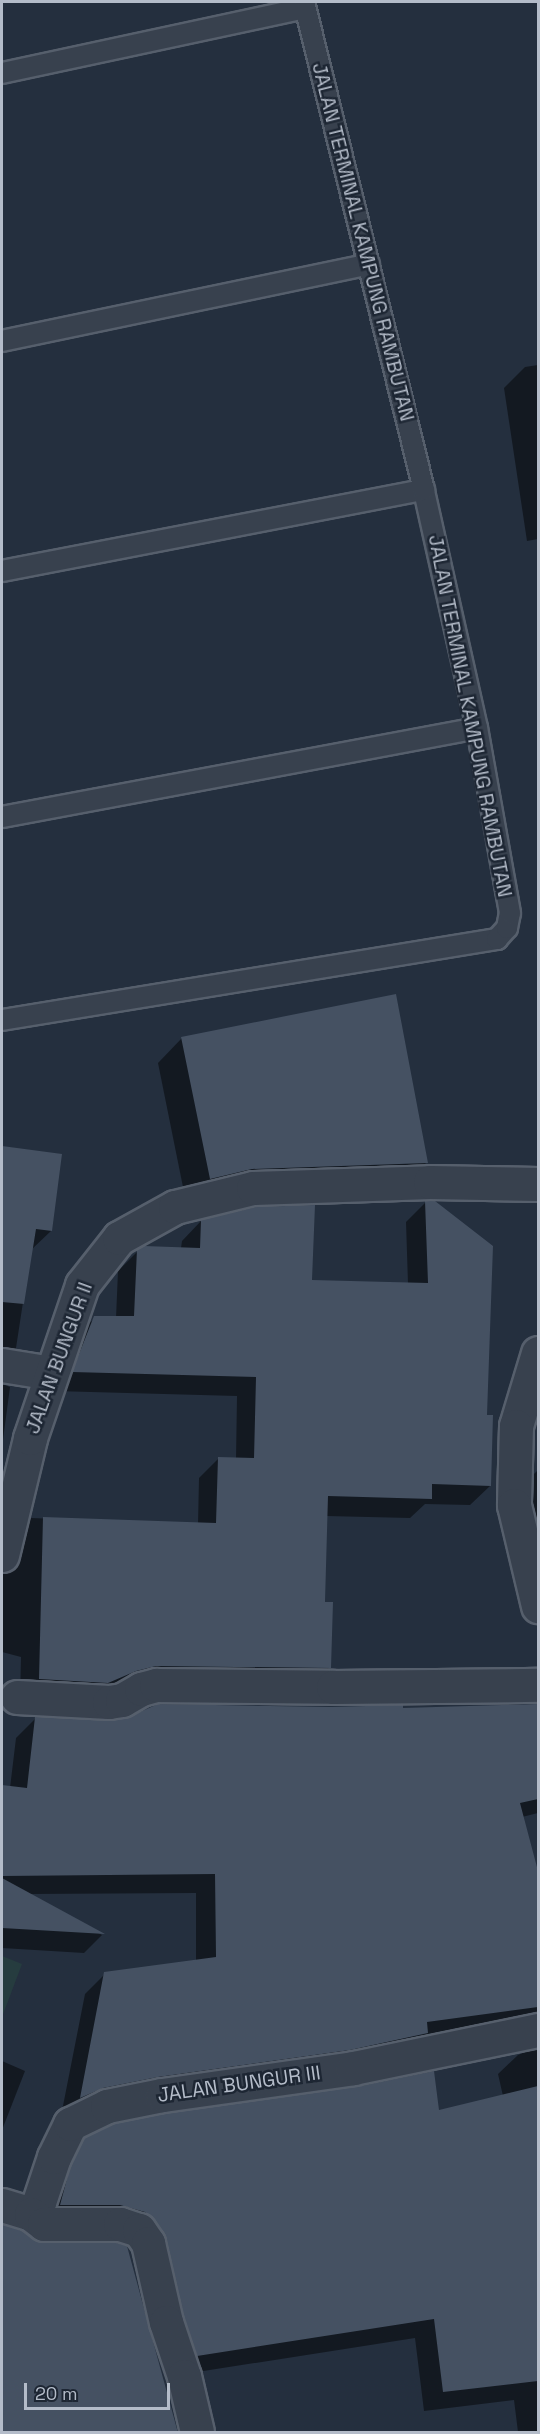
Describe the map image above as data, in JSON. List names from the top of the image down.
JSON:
{
  "streets": {
    "street": ["JALAN BUNGUR II", "JALAN BUNGUR III"],
    "lane": ["JALAN TERMINAL KAMPUNG RAMBUTAN"]
  },
  "scale_bar": "20 m"
}
